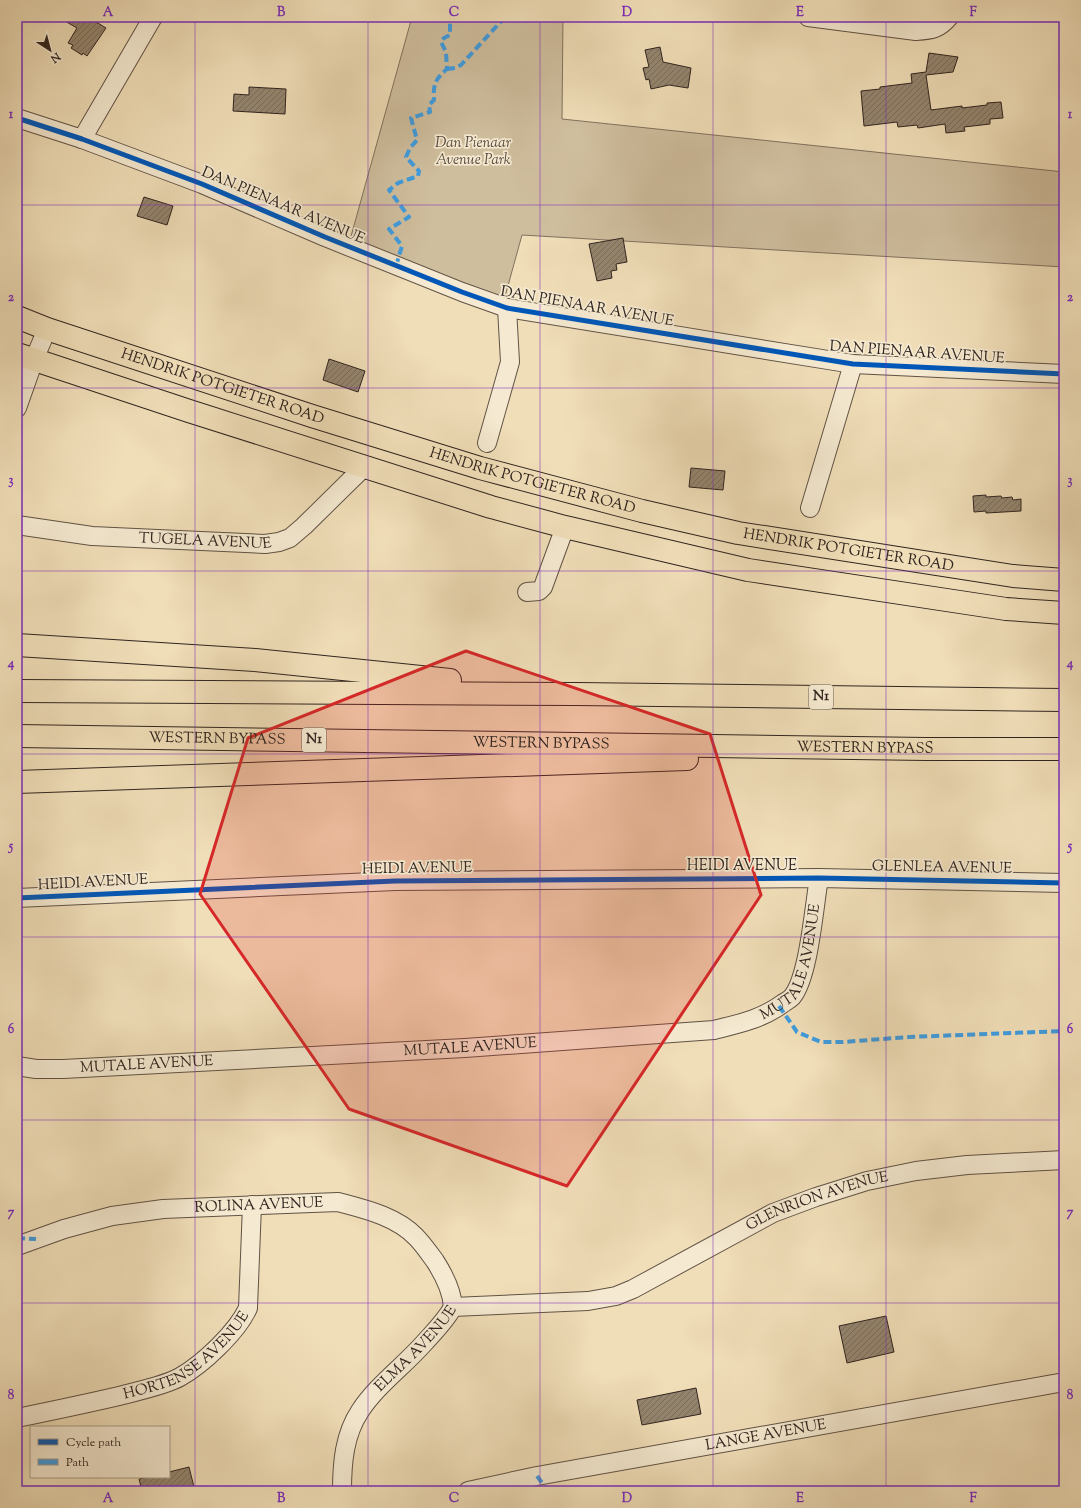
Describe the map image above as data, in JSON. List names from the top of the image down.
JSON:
{
  "streets": {
    "main road": ["HENDRIK POTGIETER ROAD", "N1", "WESTERN BYPASS"],
    "street": [
      "DAN PIENAAR AVENUE",
      "TUGELA AVENUE",
      "HEIDI AVENUE",
      "GLENLEA AVENUE",
      "MUTALE AVENUE",
      "GLENRION AVENUE",
      "ROLINA AVENUE",
      "ELMA AVENUE",
      "HORTENSE AVENUE",
      "LANGE AVENUE"
    ]
  },
  "crossings": [
    ["HEIDI AVENUE", "GLENLEA AVENUE"],
    ["HEIDI AVENUE", "MUTALE AVENUE"],
    ["GLENLEA AVENUE", "MUTALE AVENUE"],
    ["GLENRION AVENUE", "ELMA AVENUE"],
    ["ROLINA AVENUE", "ELMA AVENUE"],
    ["ROLINA AVENUE", "HORTENSE AVENUE"]
  ],
  "parks": ["Dan Pienaar Avenue Park"],
  "legend": ["Cycle path", "Path"],
  "north": "bottom right",
  "grid": {
    "columns": [
      "A",
      "B",
      "C",
      "D",
      "E",
      "F"
    ],
    "rows": [
      "1",
      "2",
      "3",
      "4",
      "5",
      "6",
      "7",
      "8"
    ]
  }
}
